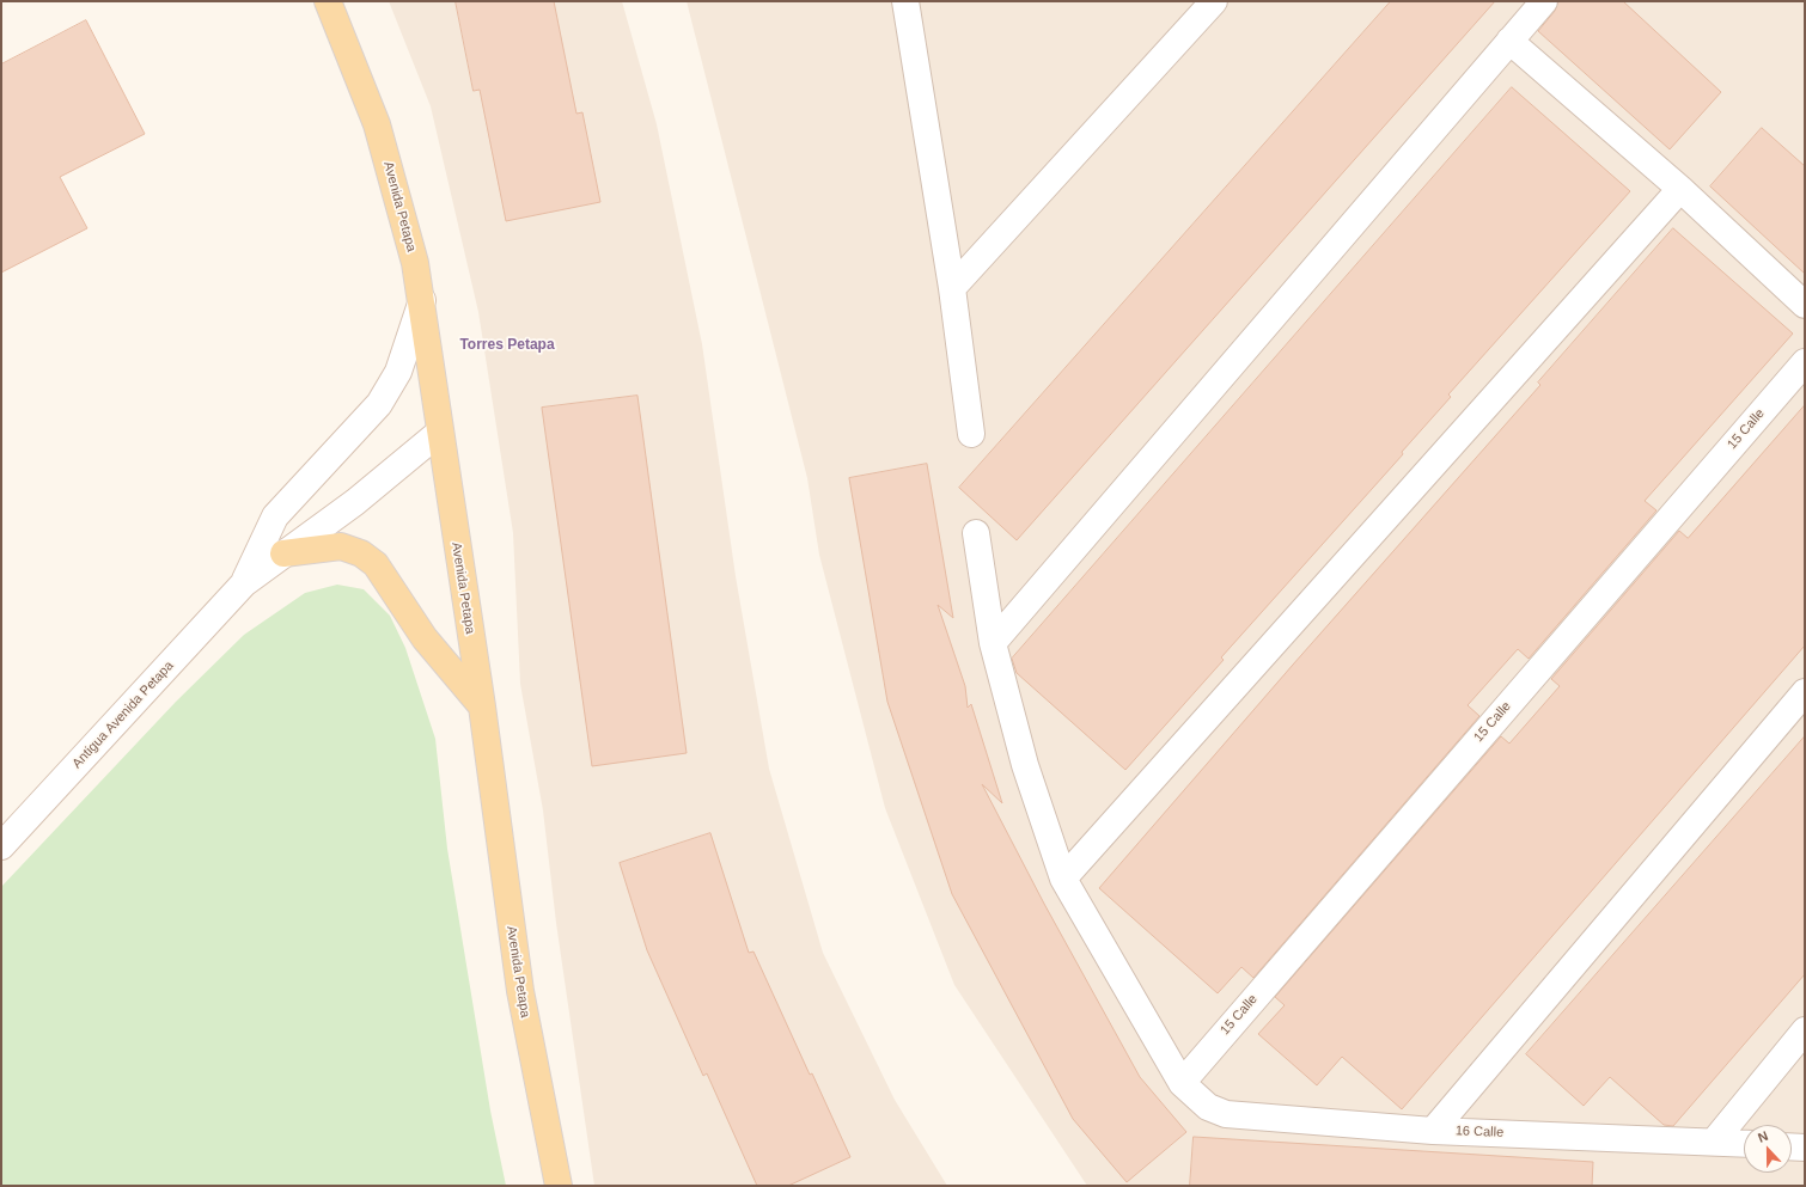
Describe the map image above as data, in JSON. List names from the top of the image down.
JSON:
{
  "streets": {
    "main road": ["Avenida Petapa"],
    "street": ["15 Calle", "Antigua Avenida Petapa", "16 Calle"]
  },
  "crossings": [
    ["Avenida Petapa", "Antigua Avenida Petapa"],
    ["15 Calle", "16 Calle"]
  ],
  "districts": ["Torres Petapa"],
  "north": "top"
}
